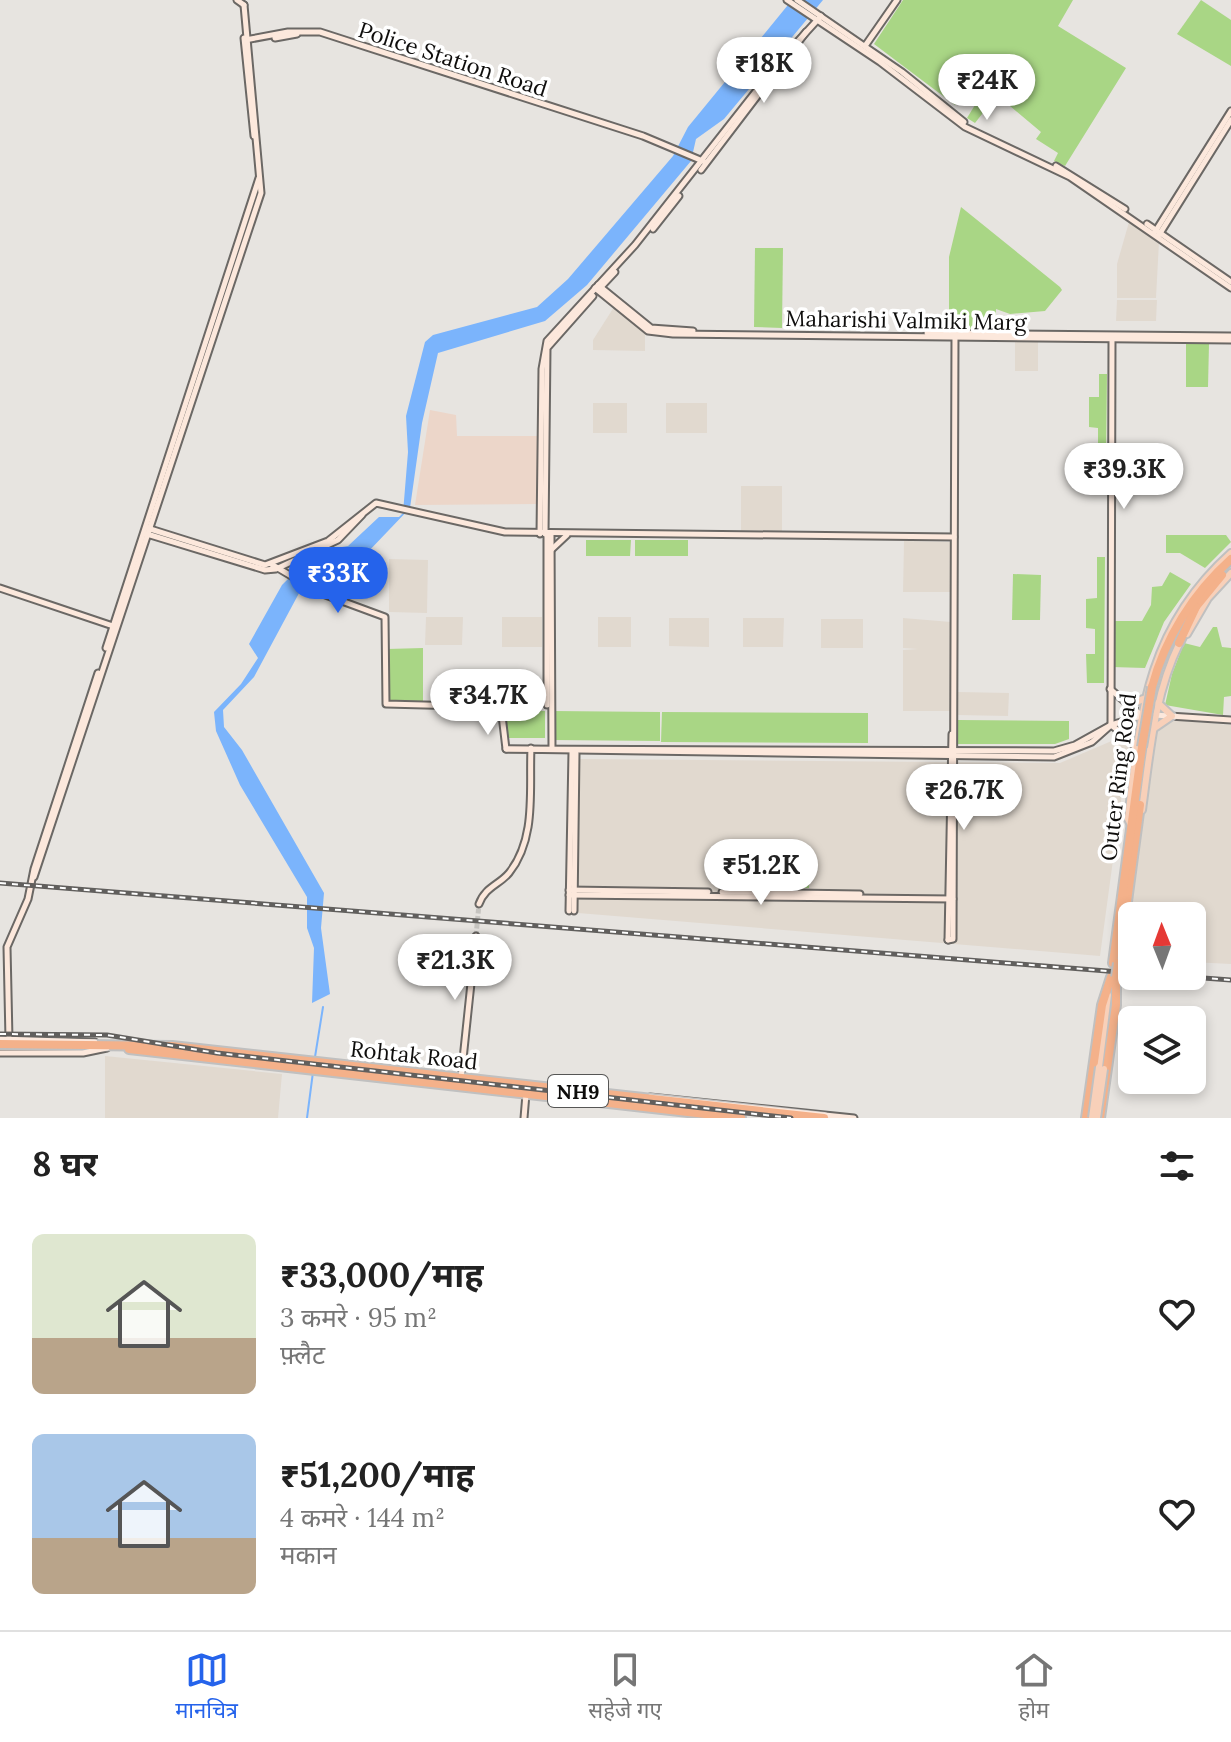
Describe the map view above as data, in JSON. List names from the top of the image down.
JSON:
{
  "streets": {
    "highway": ["Outer Ring Road", "Rohtak Road", "NH9"],
    "street": ["Police Station Road", "Maharishi Valmiki Marg"]
  },
  "crossings": [
    ["Rohtak Road", "NH9"]
  ],
  "north": "top",
  "page": {
    "price": [
      "₹18K",
      "₹24K",
      "₹39.3K",
      "₹33K",
      "₹34.7K",
      "₹26.7K",
      "₹51.2K",
      "₹21.3K"
    ],
    "heading": "8 घर",
    "list": [
      {
        "name": "₹33,000/माह",
        "note": "3 कमरे · 95 m² · फ़्लैट"
      },
      {
        "name": "₹51,200/माह",
        "note": "4 कमरे · 144 m² · मकान"
      }
    ],
    "tabs": ["मानचित्र", "सहेजे गए", "होम"]
  }
}
